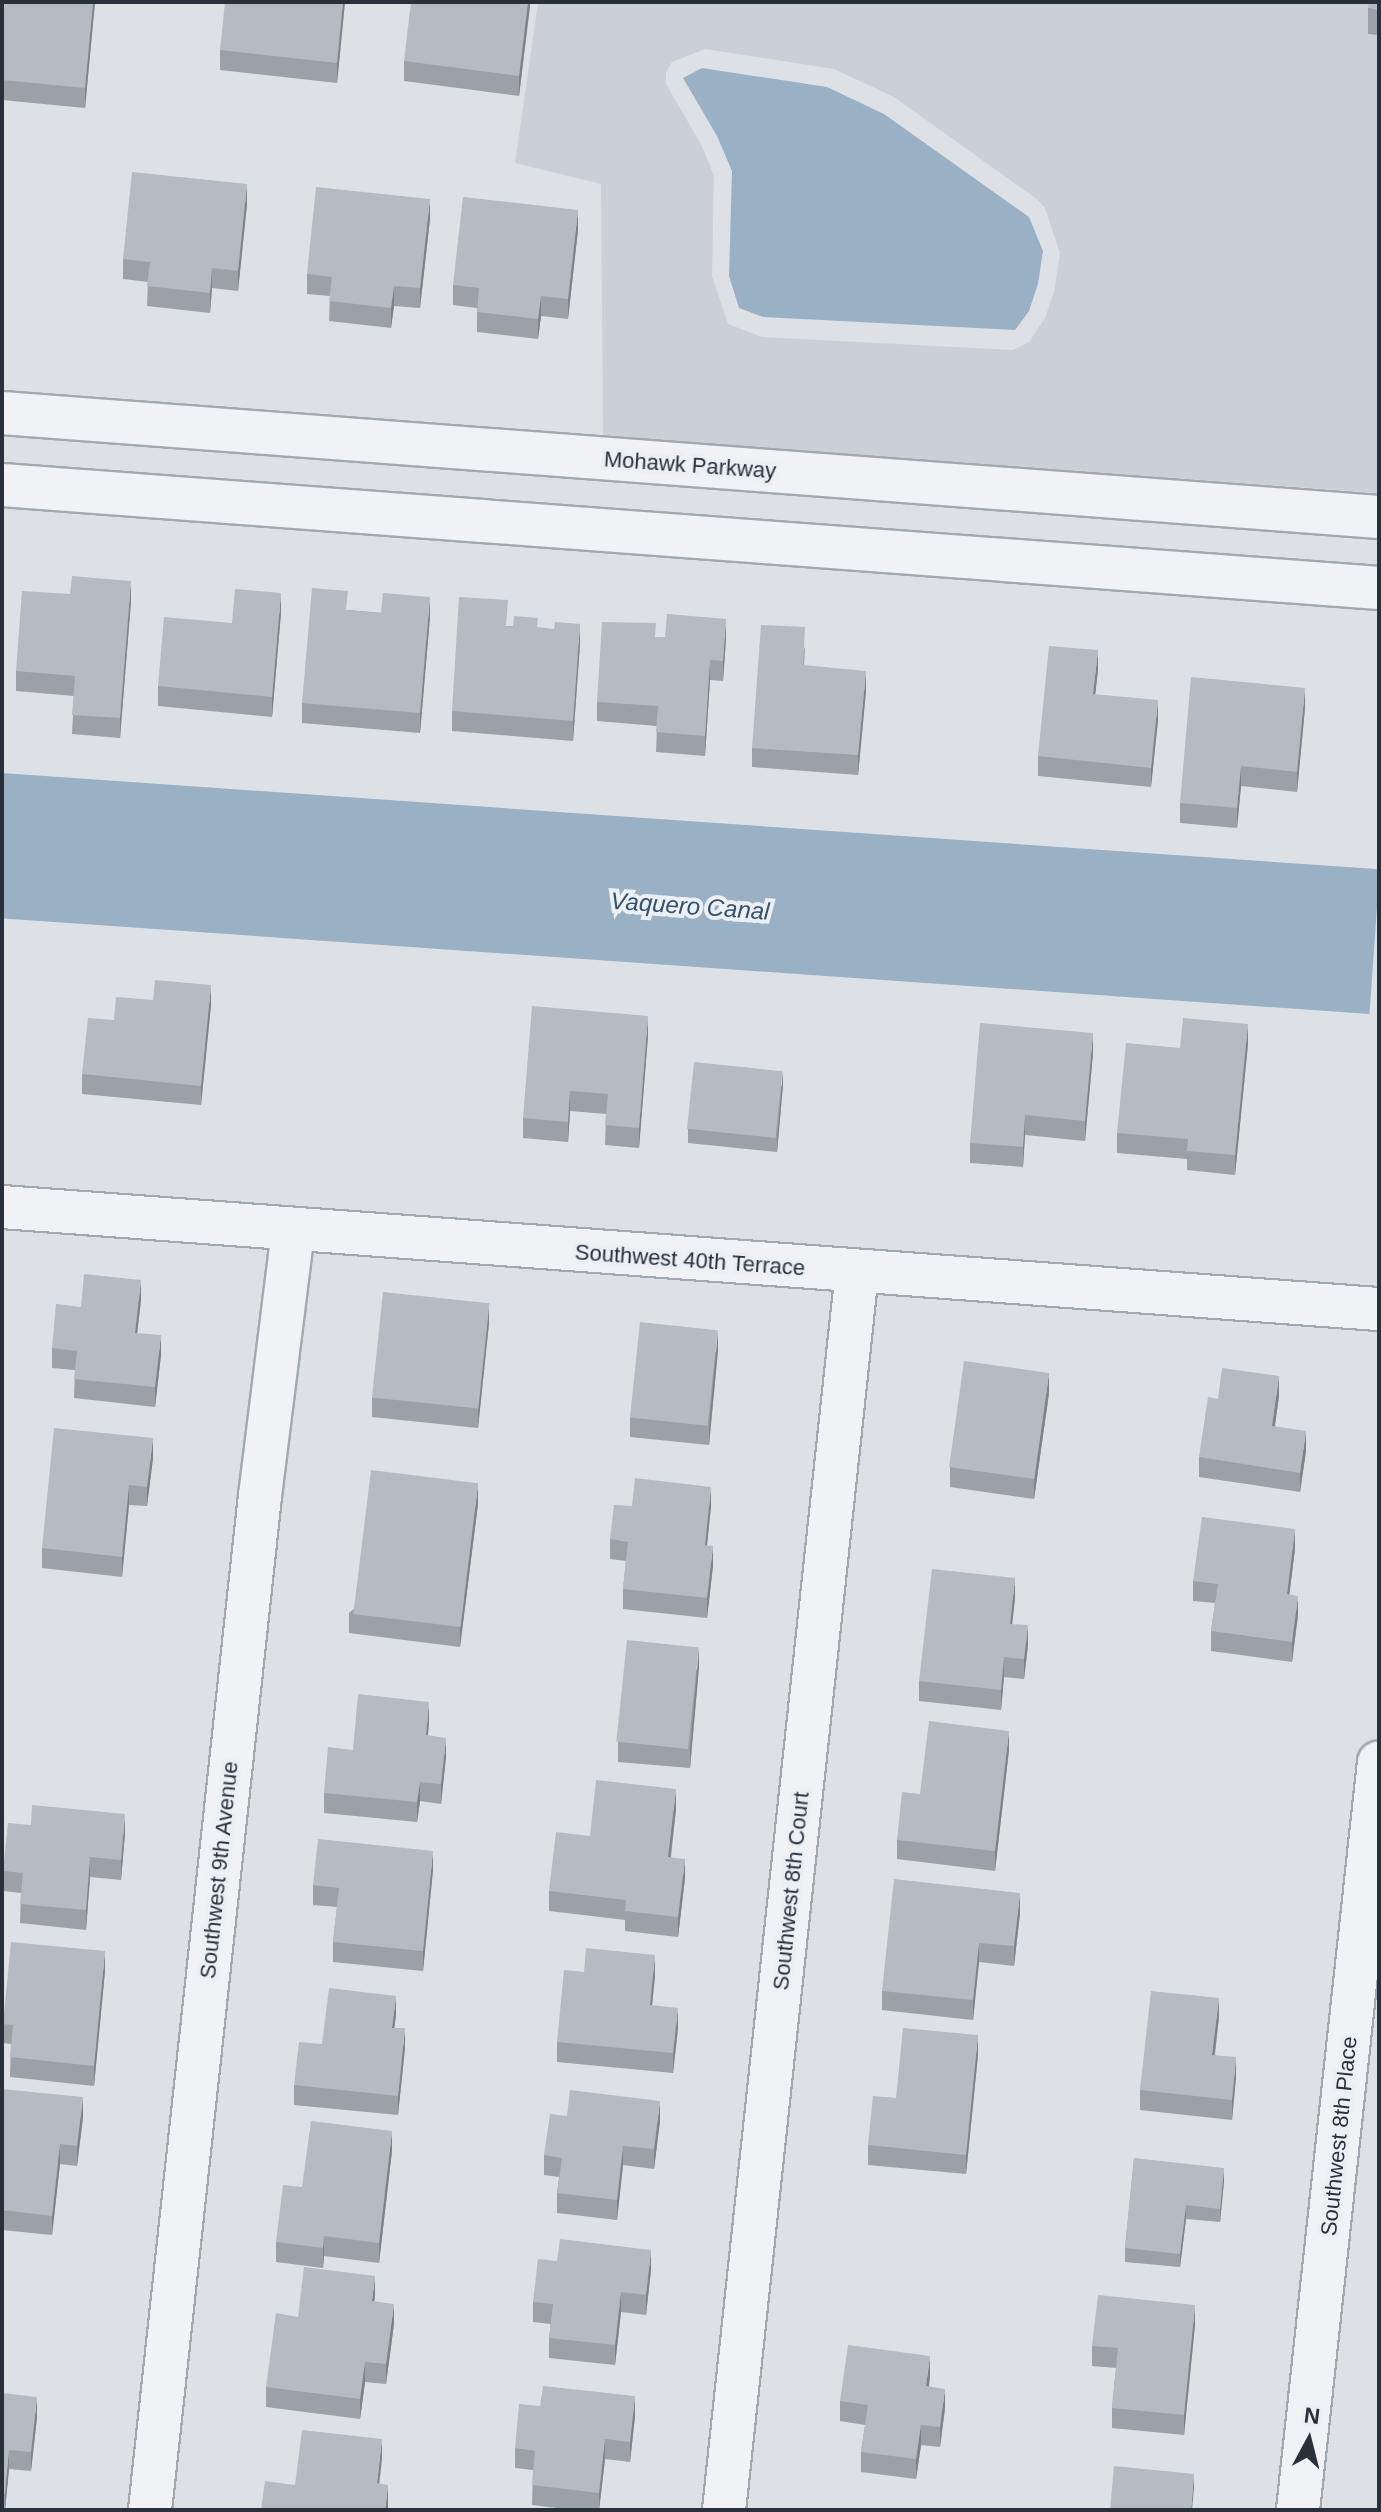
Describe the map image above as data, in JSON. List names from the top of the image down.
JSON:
{
  "streets": {
    "street": [
      "Mohawk Parkway",
      "Southwest 40th Terrace",
      "Southwest 9th Avenue",
      "Southwest 8th Court",
      "Southwest 8th Place"
    ]
  },
  "crossings": [
    ["Southwest 40th Terrace", "Southwest 9th Avenue"],
    ["Southwest 40th Terrace", "Southwest 8th Court"]
  ],
  "water": ["Vaquero Canal"],
  "north": "top"
}
